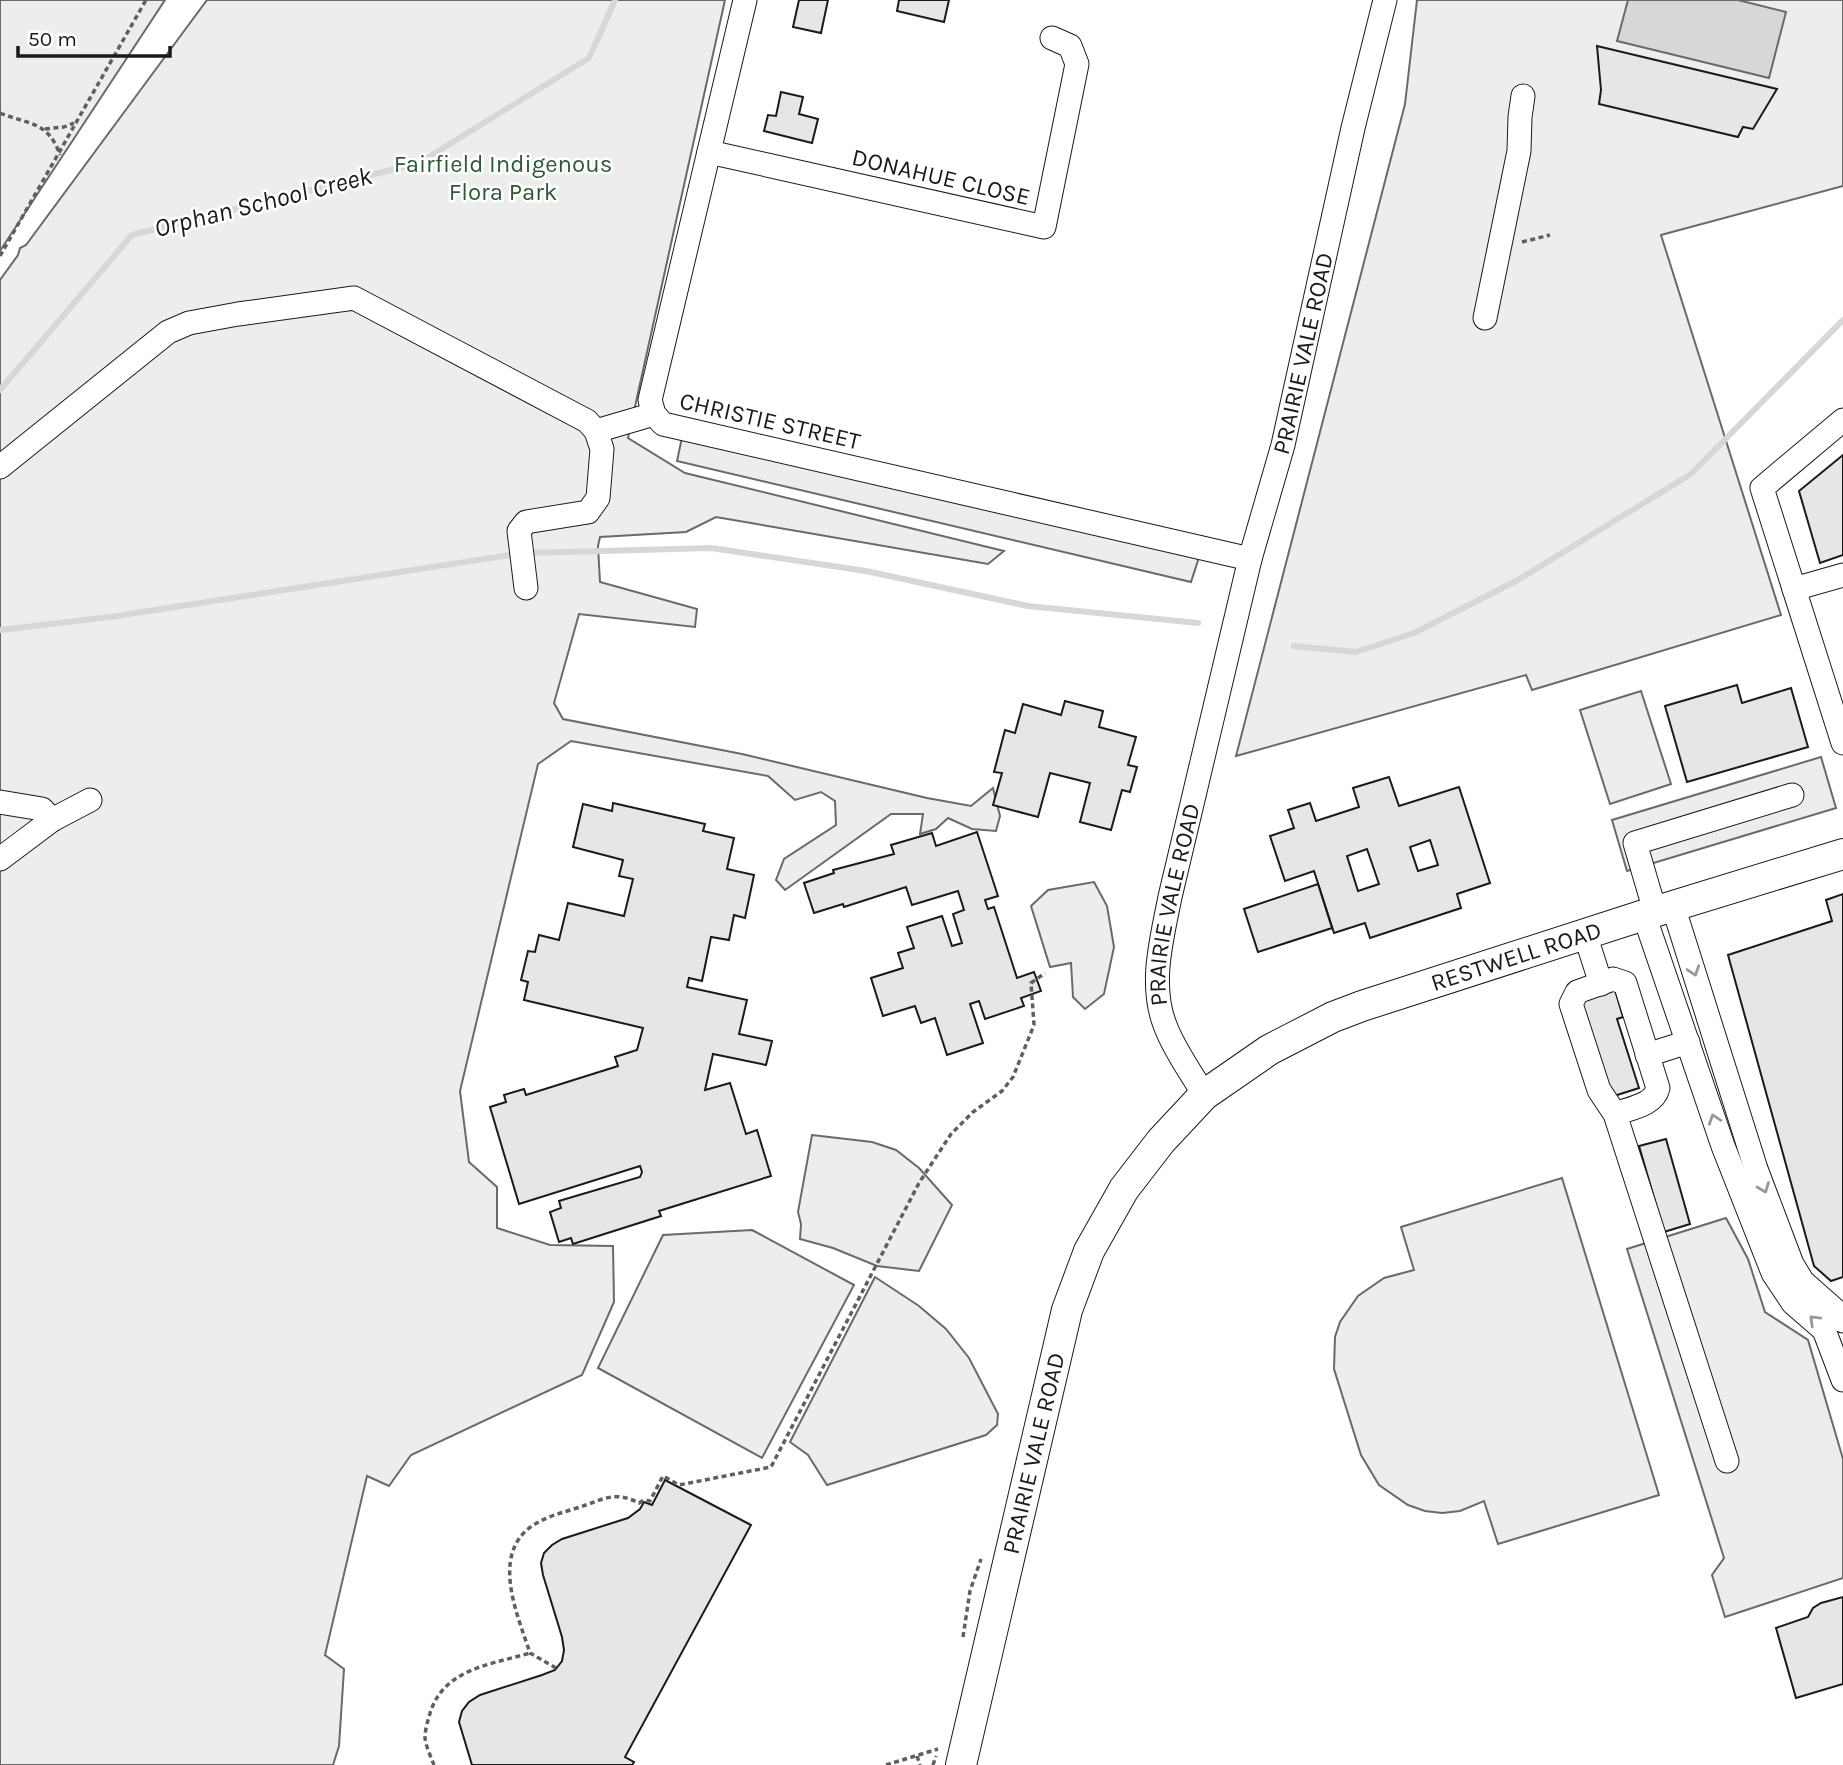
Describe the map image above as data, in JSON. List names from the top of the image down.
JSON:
{
  "streets": {
    "main road": ["PRAIRIE VALE ROAD", "RESTWELL ROAD"],
    "street": ["DONAHUE CLOSE", "CHRISTIE STREET"]
  },
  "crossings": [
    ["DONAHUE CLOSE", "CHRISTIE STREET"],
    ["PRAIRIE VALE ROAD", "CHRISTIE STREET"],
    ["PRAIRIE VALE ROAD", "RESTWELL ROAD"]
  ],
  "water": ["Orphan School Creek"],
  "parks": ["Fairfield Indigenous Flora Park"],
  "scale_bar": "50 m"
}
